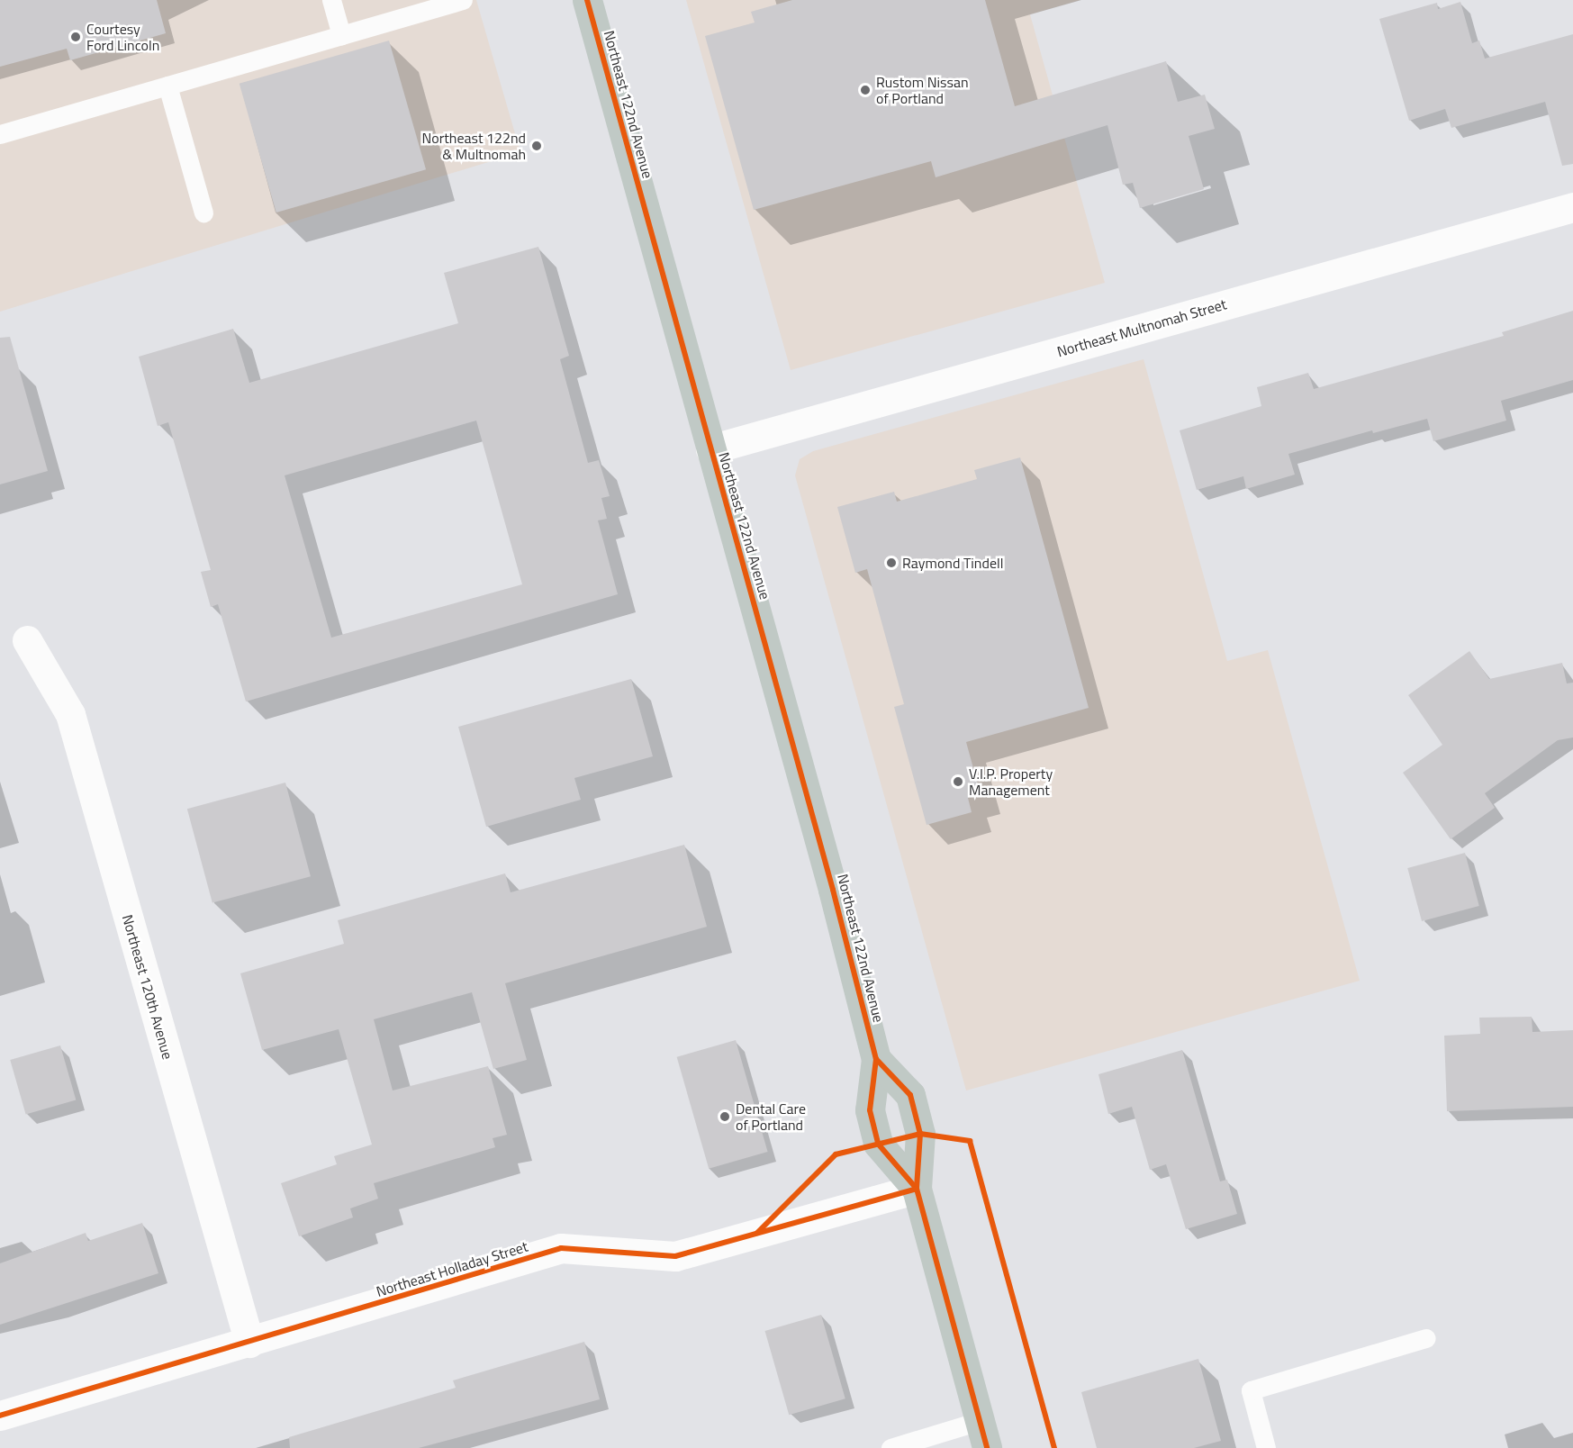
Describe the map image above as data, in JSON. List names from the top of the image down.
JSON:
{
  "streets": {
    "main road": ["Northeast 122nd Avenue"],
    "street": ["Northeast Multnomah Street", "Northeast 120th Avenue", "Northeast Holladay Street"]
  },
  "crossings": [
    ["Northeast 122nd Avenue", "Northeast Multnomah Street"],
    ["Northeast 122nd Avenue", "Northeast Holladay Street"],
    ["Northeast 120th Avenue", "Northeast Holladay Street"]
  ],
  "places": [
    "Courtesy Ford Lincoln",
    "Rustom Nissan of Portland",
    "Northeast 122nd & Multnomah",
    "Raymond Tindell",
    "V.I.P. Property Management",
    "Dental Care of Portland"
  ]
}
